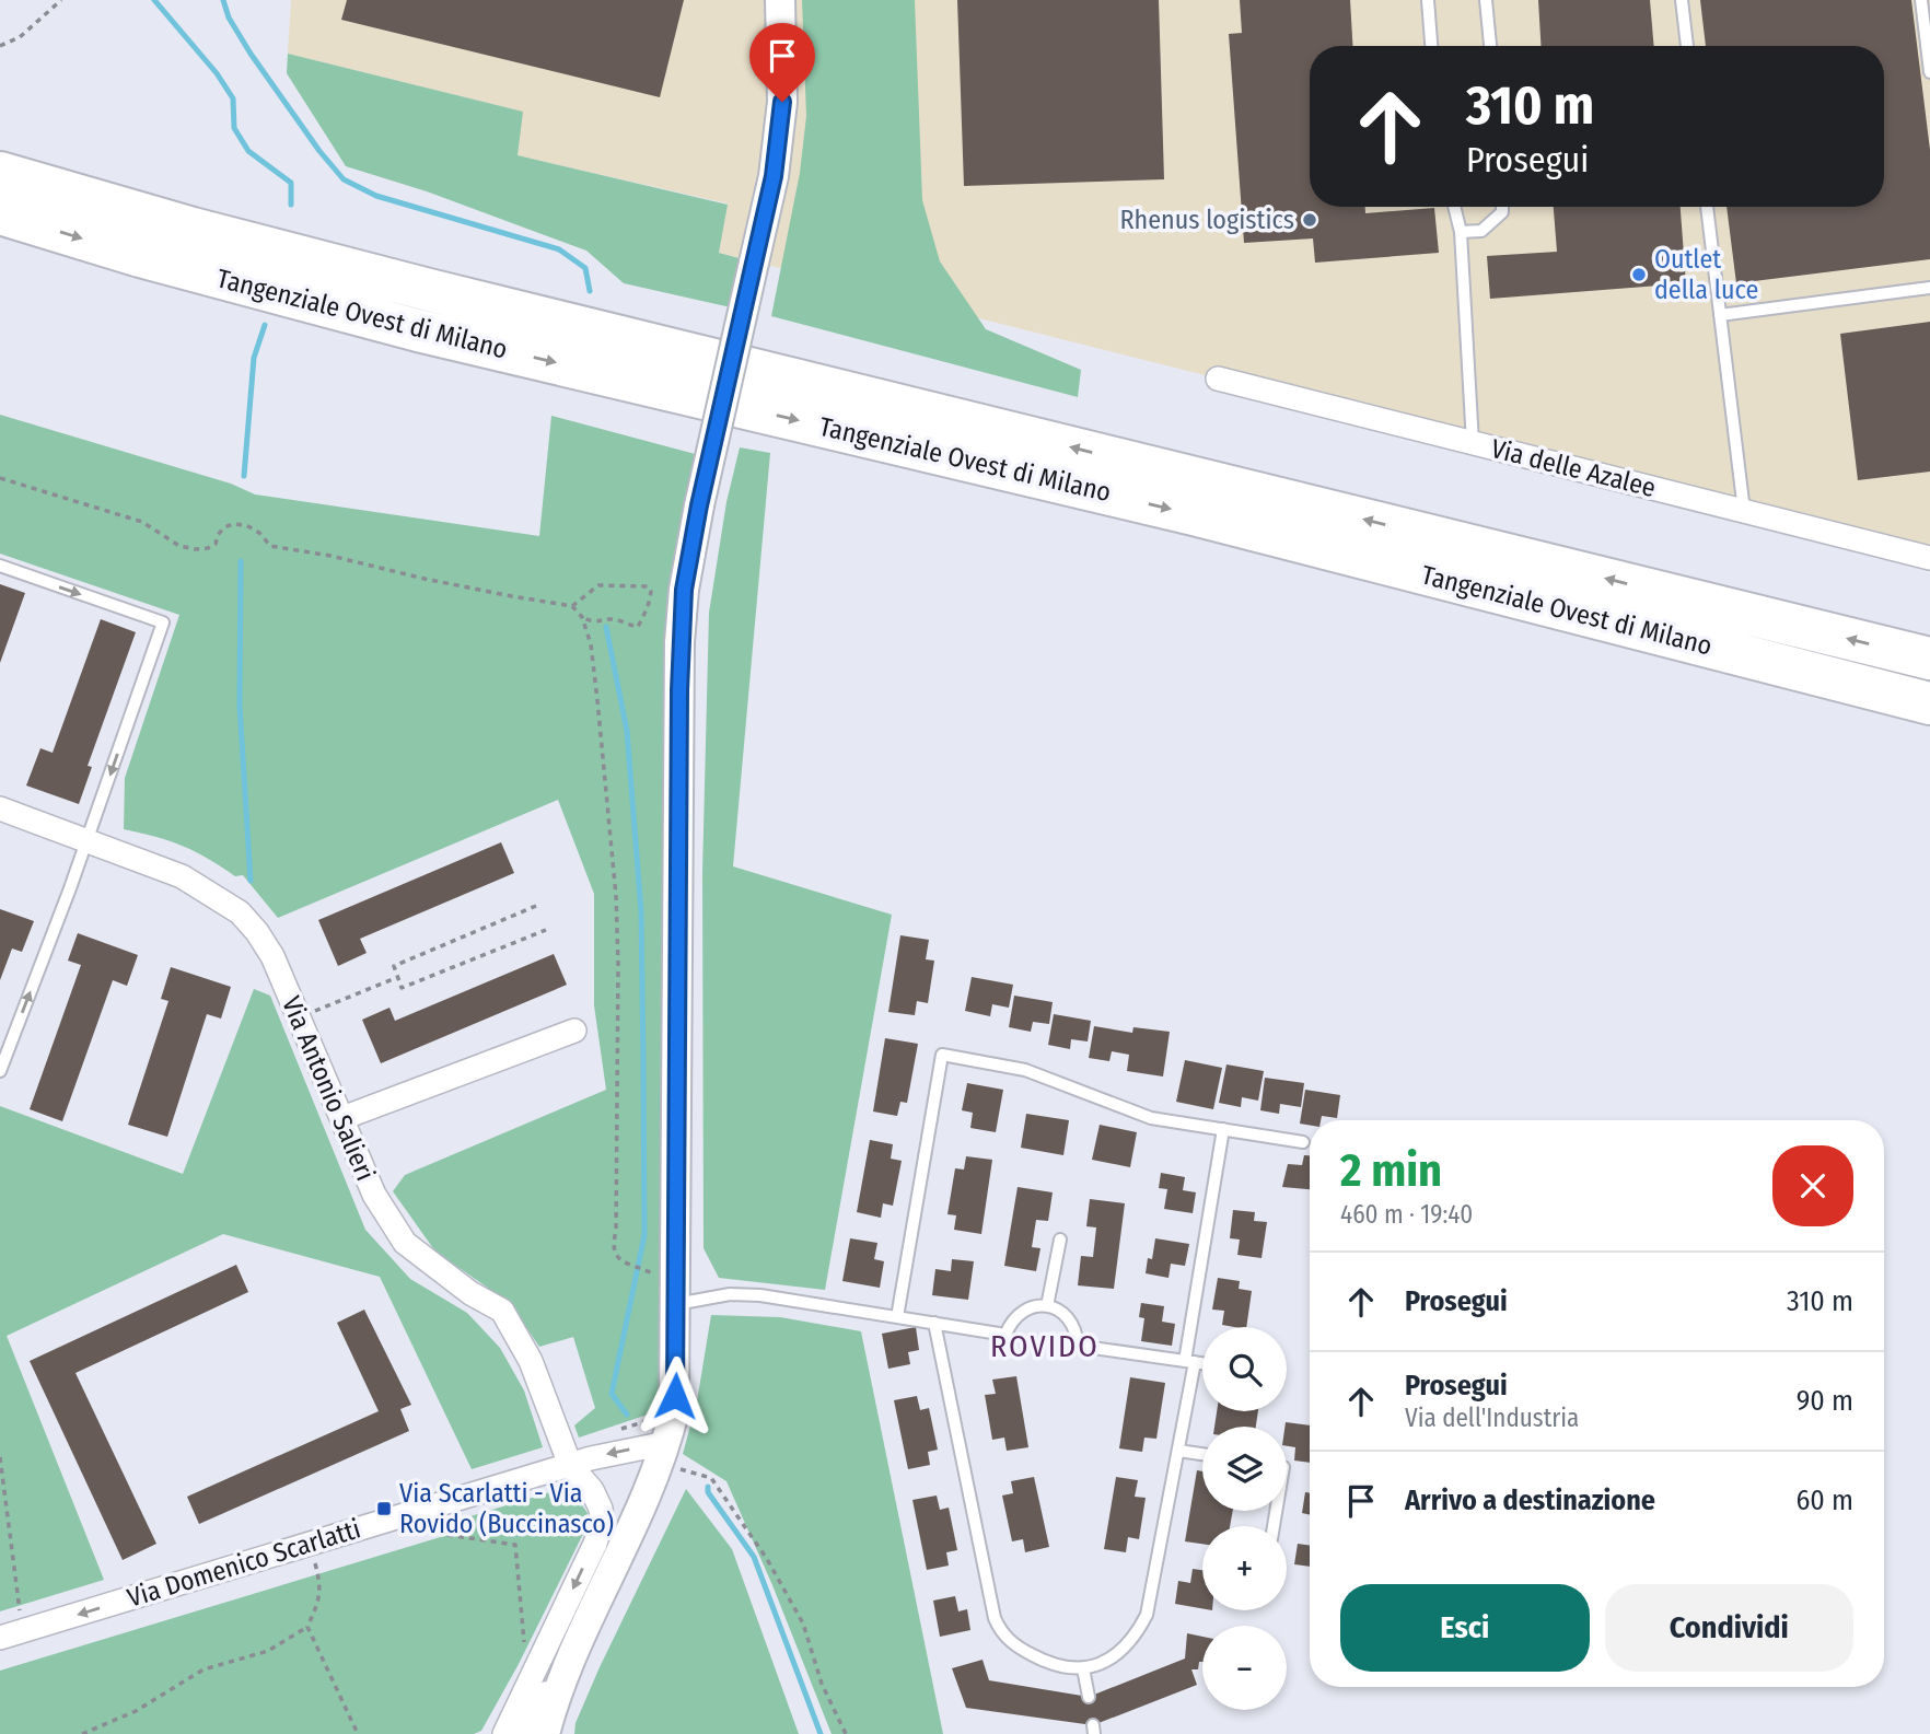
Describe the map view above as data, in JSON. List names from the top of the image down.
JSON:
{
  "streets": {
    "highway": ["Tangenziale Ovest di Milano"],
    "street": ["Via delle Azalee", "Via Antonio Salieri", "Via Domenico Scarlatti"]
  },
  "crossings": [
    ["Via Antonio Salieri", "Via Domenico Scarlatti"]
  ],
  "one_way": ["Via Domenico Scarlatti"],
  "districts": ["ROVIDO"],
  "places": {
    "other": ["Rhenus logistics", "Outlet della luce"],
    "transit": ["Via Scarlatti - Via Rovido (Buccinasco)"]
  },
  "page": {
    "turn": ["310 m", "Prosegui"],
    "heading": ["2 min", "460 m · 19:40"],
    "list": [
      {
        "name": "Prosegui",
        "value": "310 m"
      },
      {
        "name": "Prosegui",
        "note": "Via dell'Industria",
        "value": "90 m"
      },
      {
        "name": "Arrivo a destinazione",
        "value": "60 m"
      }
    ],
    "map_buttons": ["+", "−"],
    "buttons": ["Esci", "Condividi"]
  }
}
